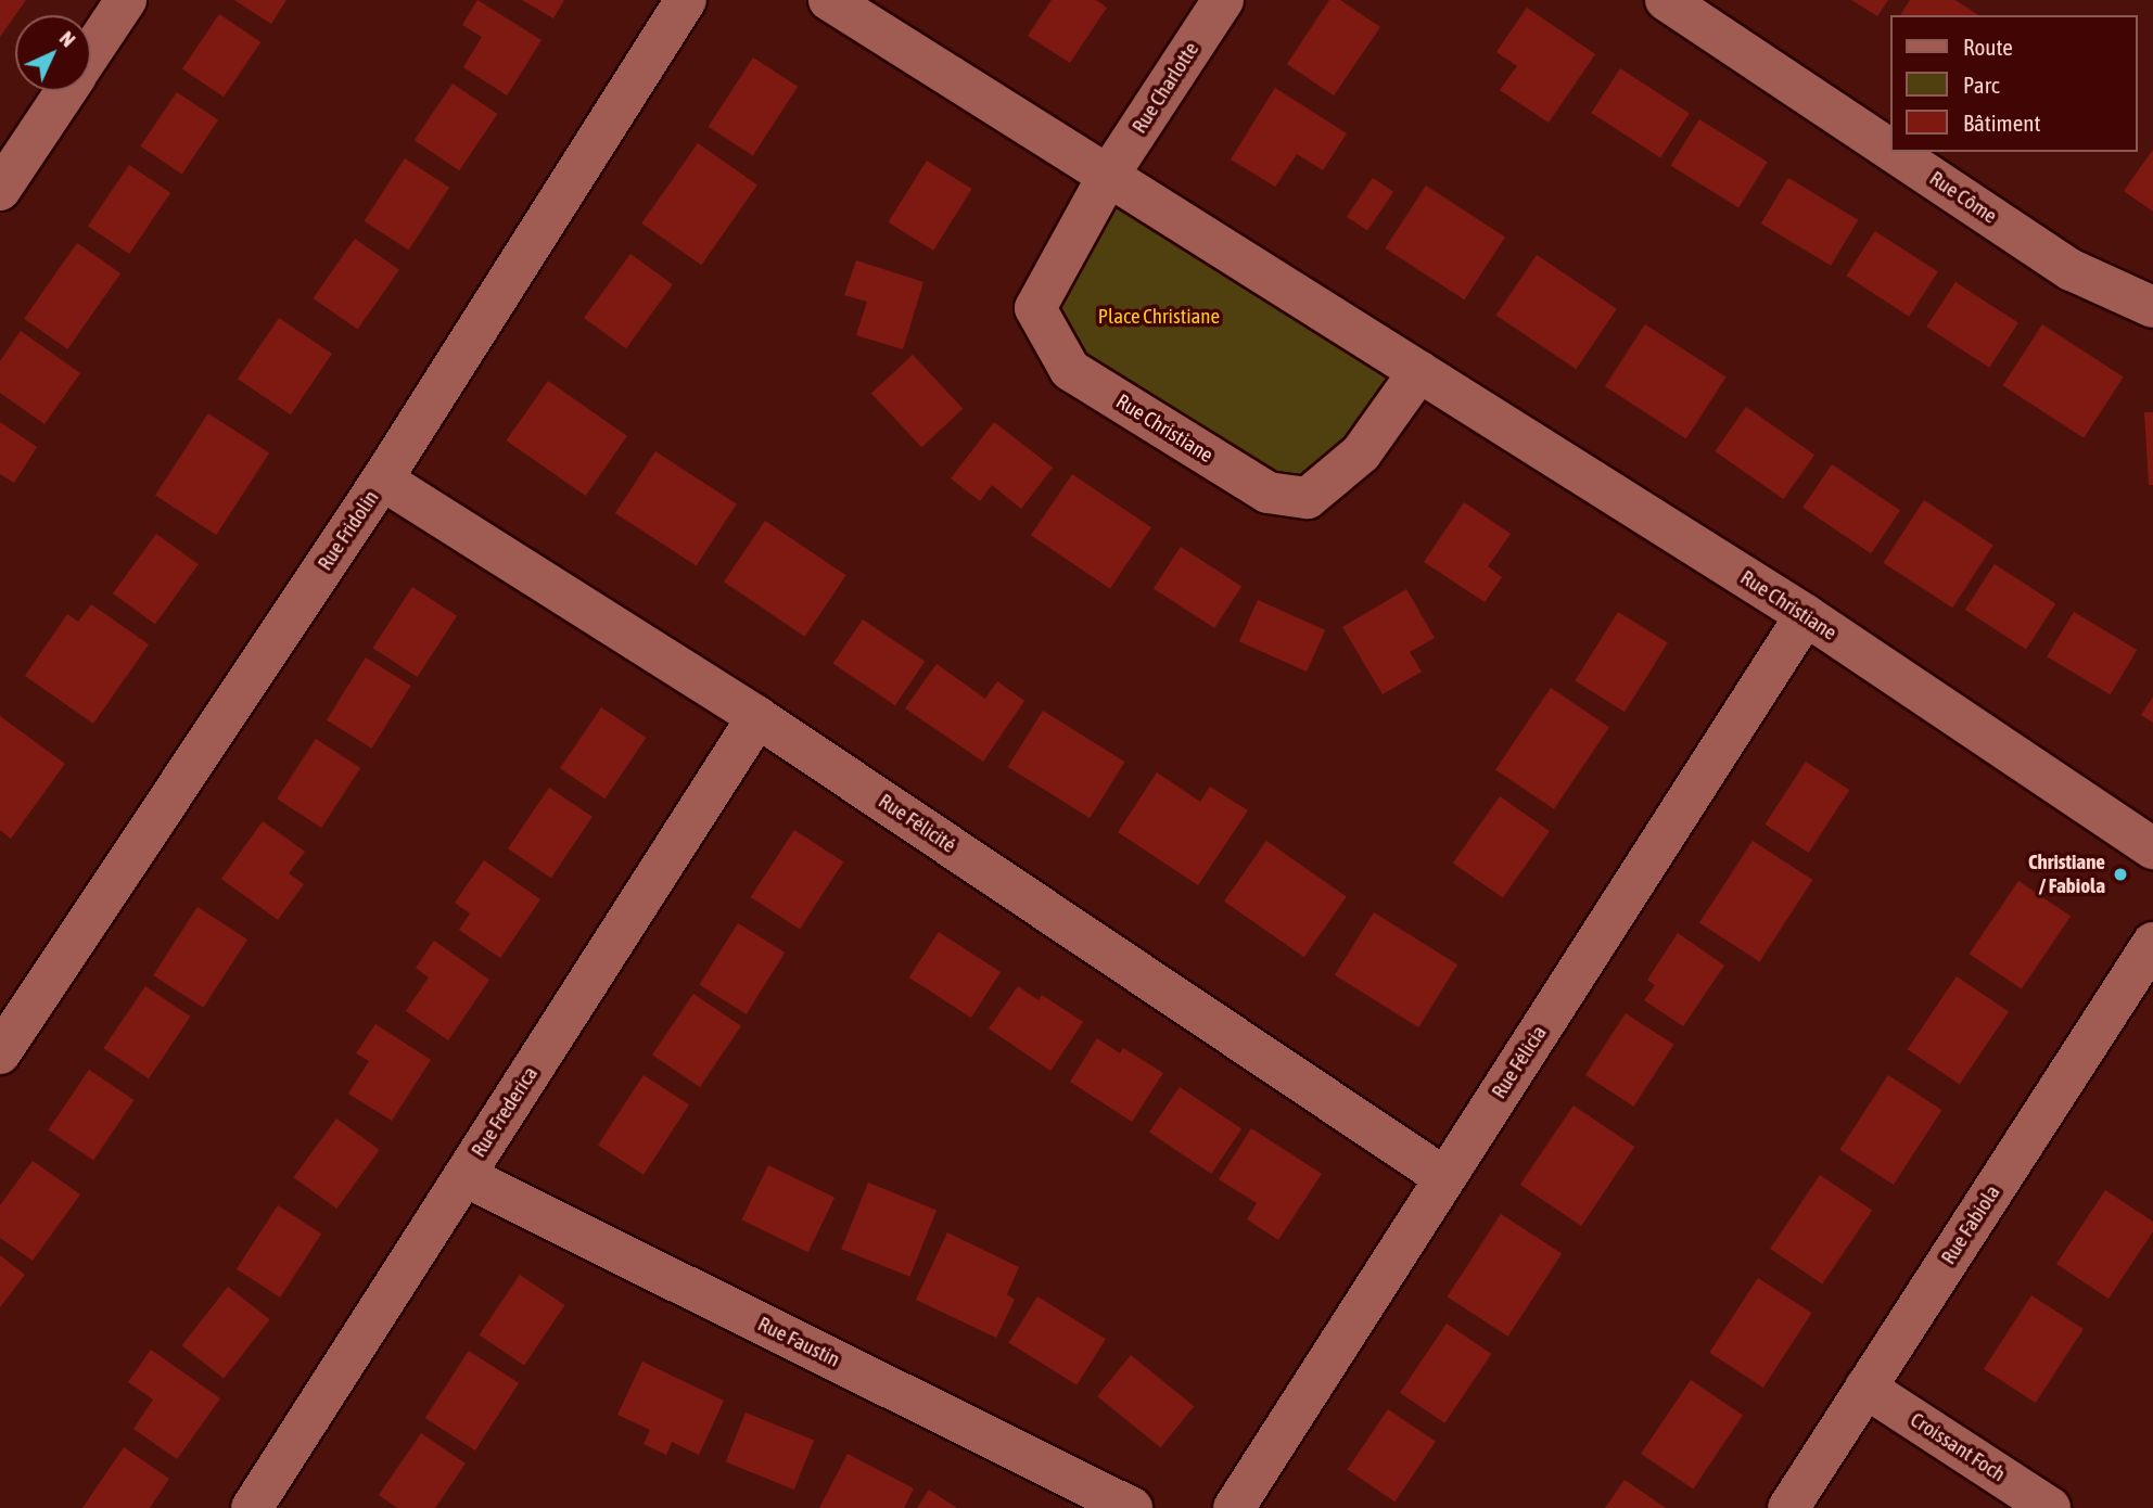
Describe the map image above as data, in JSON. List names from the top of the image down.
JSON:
{
  "streets": {
    "street": [
      "Rue Charlotte",
      "Rue Côme",
      "Rue Christiane",
      "Rue Fridolin",
      "Rue Félicité",
      "Rue Félicia",
      "Rue Frederica",
      "Rue Fabiola",
      "Rue Faustin",
      "Croissant Foch"
    ]
  },
  "crossings": [
    ["Rue Charlotte", "Rue Christiane"],
    ["Rue Christiane", "Rue Félicia"],
    ["Rue Fridolin", "Rue Félicité"],
    ["Rue Félicité", "Rue Félicia"],
    ["Rue Félicité", "Rue Frederica"],
    ["Rue Frederica", "Rue Faustin"],
    ["Rue Fabiola", "Croissant Foch"]
  ],
  "parks": ["Place Christiane"],
  "places": ["Christiane / Fabiola"],
  "legend": ["Route", "Parc", "Bâtiment"],
  "north": "top right"
}
